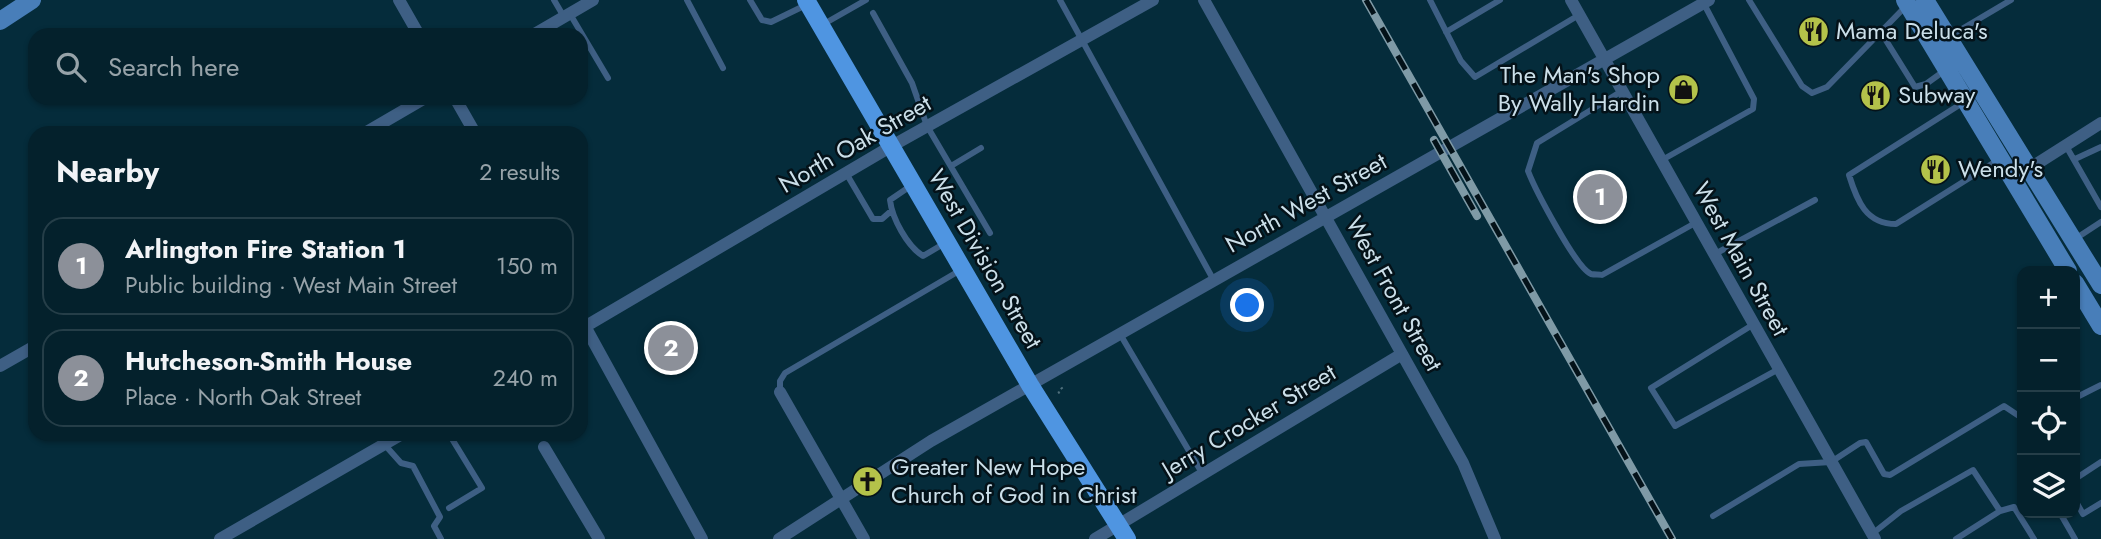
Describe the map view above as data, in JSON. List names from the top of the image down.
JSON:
{
  "streets": {
    "main road": ["West Division Street"],
    "street": [
      "North Oak Street",
      "North West Street",
      "West Main Street",
      "West Front Street",
      "Jerry Crocker Street"
    ]
  },
  "crossings": [
    ["North Oak Street", "West Division Street"],
    ["North West Street", "West Division Street"],
    ["North West Street", "West Main Street"],
    ["North West Street", "West Front Street"],
    ["West Division Street", "Jerry Crocker Street"],
    ["West Front Street", "Jerry Crocker Street"]
  ],
  "places": {
    "restaurant": ["Mama Deluca's", "Subway", "Wendy's"],
    "shop": ["The Man's Shop By Wally Hardin"],
    "church": ["Greater New Hope Church of God in Christ"]
  },
  "page": {
    "search": "Search here",
    "heading": ["Nearby", "2 results"],
    "pins": ["1", "2"],
    "list": [
      {
        "mark": "1",
        "name": "Arlington Fire Station 1",
        "note": "Public building · West Main Street",
        "value": "150 m"
      },
      {
        "mark": "2",
        "name": "Hutcheson-Smith House",
        "note": "Place · North Oak Street",
        "value": "240 m"
      }
    ],
    "map_buttons": ["+", "−"]
  }
}
